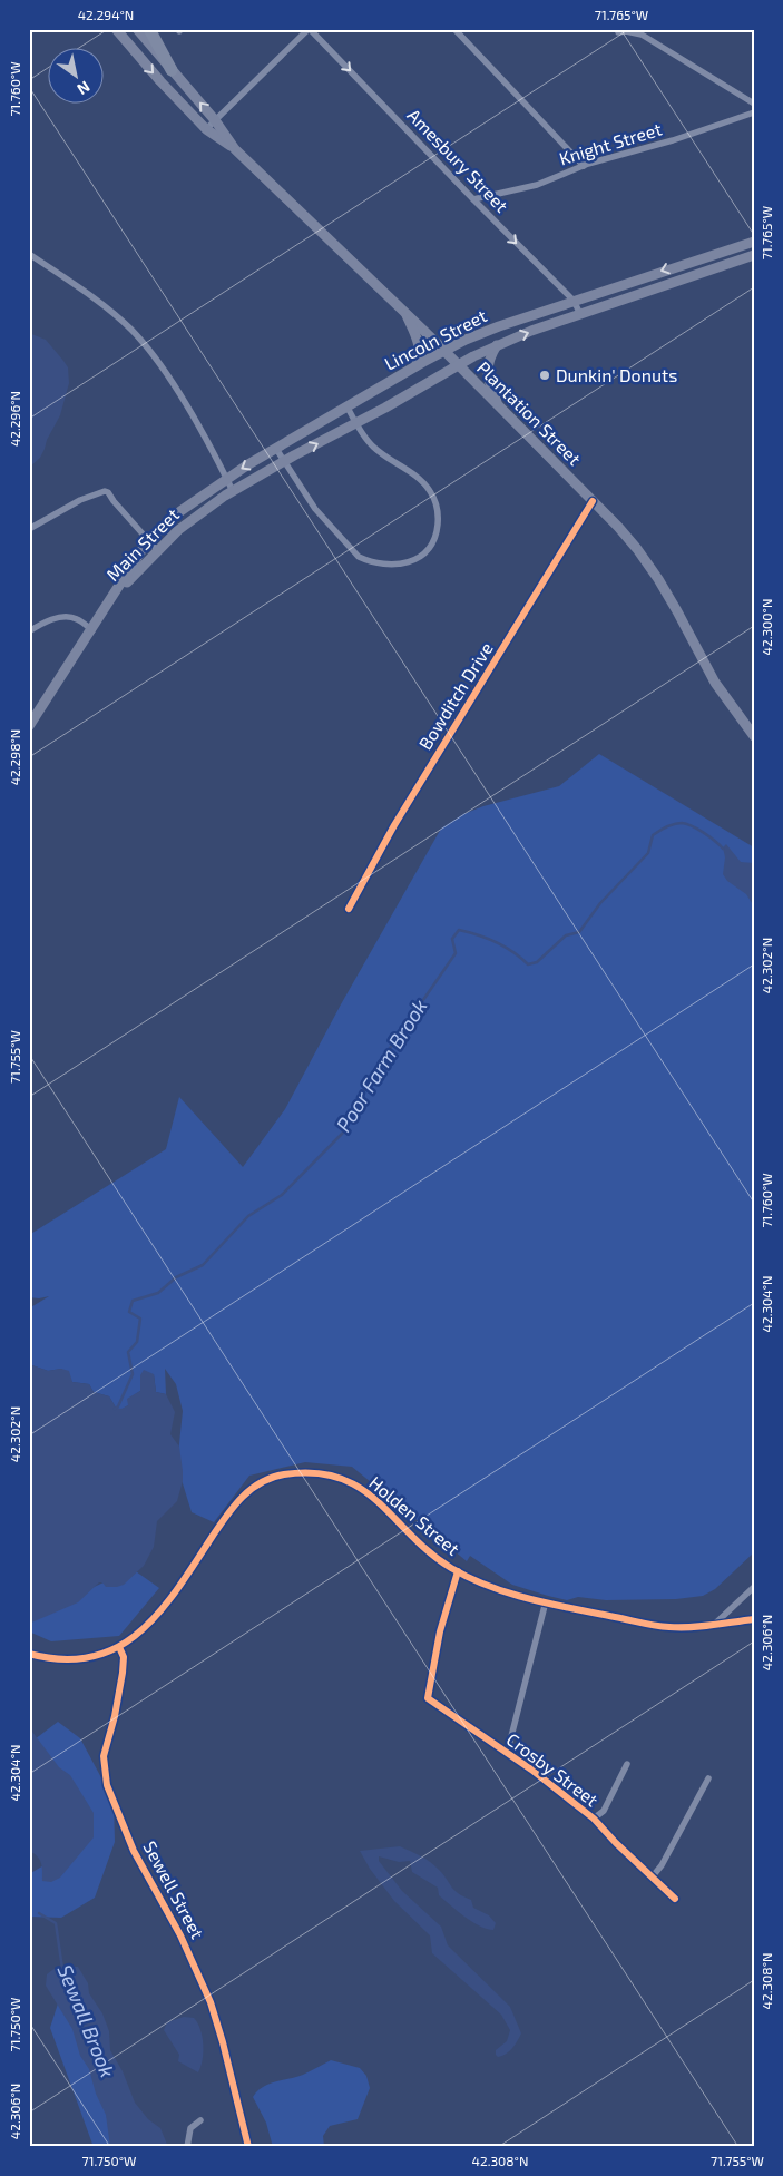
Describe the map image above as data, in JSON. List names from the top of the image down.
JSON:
{
  "streets": {
    "main road": ["Lincoln Street", "Plantation Street", "Main Street"],
    "street": [
      "Knight Street",
      "Amesbury Street",
      "Bowditch Drive",
      "Holden Street",
      "Crosby Street",
      "Sewell Street"
    ]
  },
  "crossings": [
    ["Knight Street", "Amesbury Street"],
    ["Amesbury Street", "Lincoln Street"],
    ["Lincoln Street", "Plantation Street"],
    ["Lincoln Street", "Main Street"],
    ["Plantation Street", "Bowditch Drive"],
    ["Holden Street", "Crosby Street"],
    ["Holden Street", "Sewell Street"]
  ],
  "one_way": ["Amesbury Street"],
  "water": ["Poor Farm Brook", "Sewall Brook"],
  "places": ["Dunkin' Donuts"],
  "north": "bottom right",
  "coordinates": [
    "42.294°N",
    "71.765°W",
    "71.760°W",
    "42.296°N",
    "42.300°N",
    "42.298°N",
    "42.302°N",
    "71.755°W",
    "42.304°N",
    "42.306°N",
    "42.308°N",
    "71.750°W"
  ]
}
